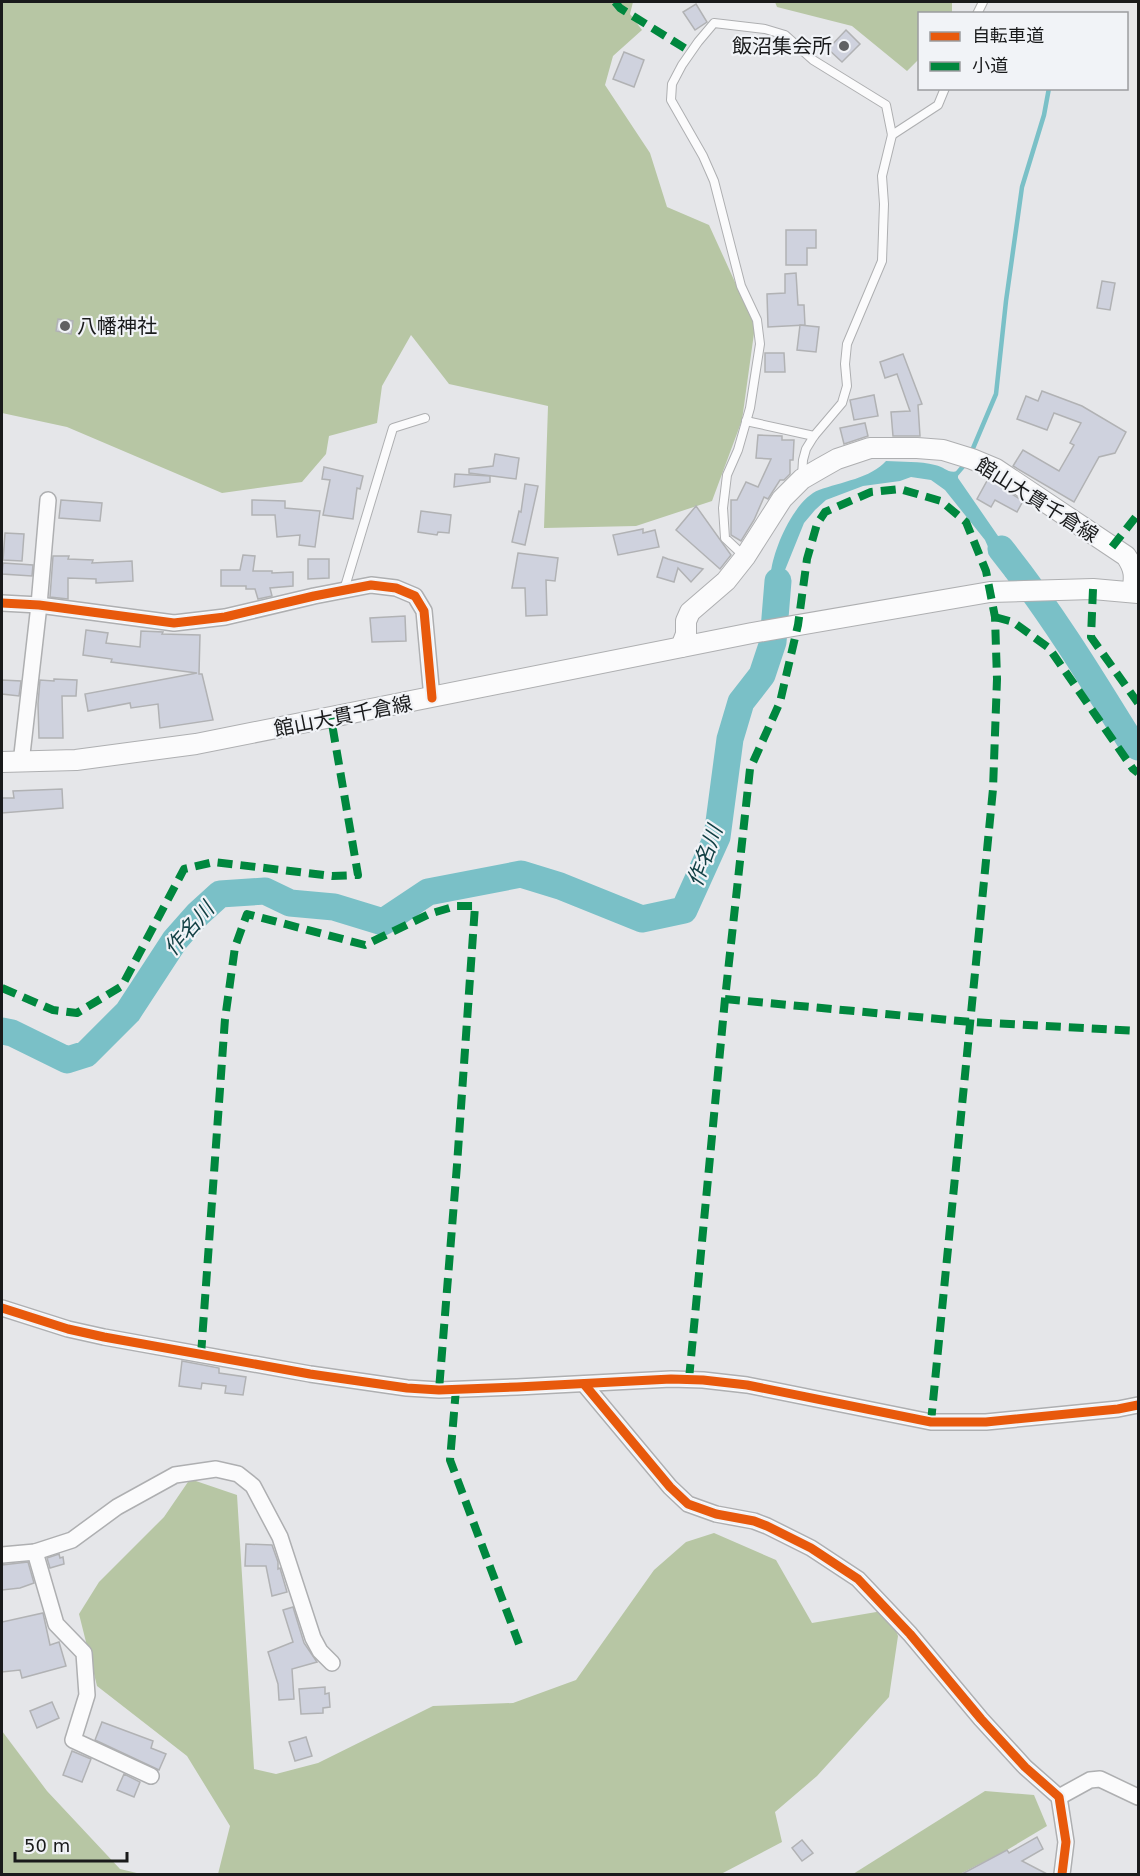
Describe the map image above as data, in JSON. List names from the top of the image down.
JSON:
{
  "streets": {
    "main road": ["館山大貫千倉線"]
  },
  "water": ["作名川"],
  "places": ["飯沼集会所", "八幡神社"],
  "legend": ["自転車道", "小道"],
  "scale_bar": "50 m"
}
